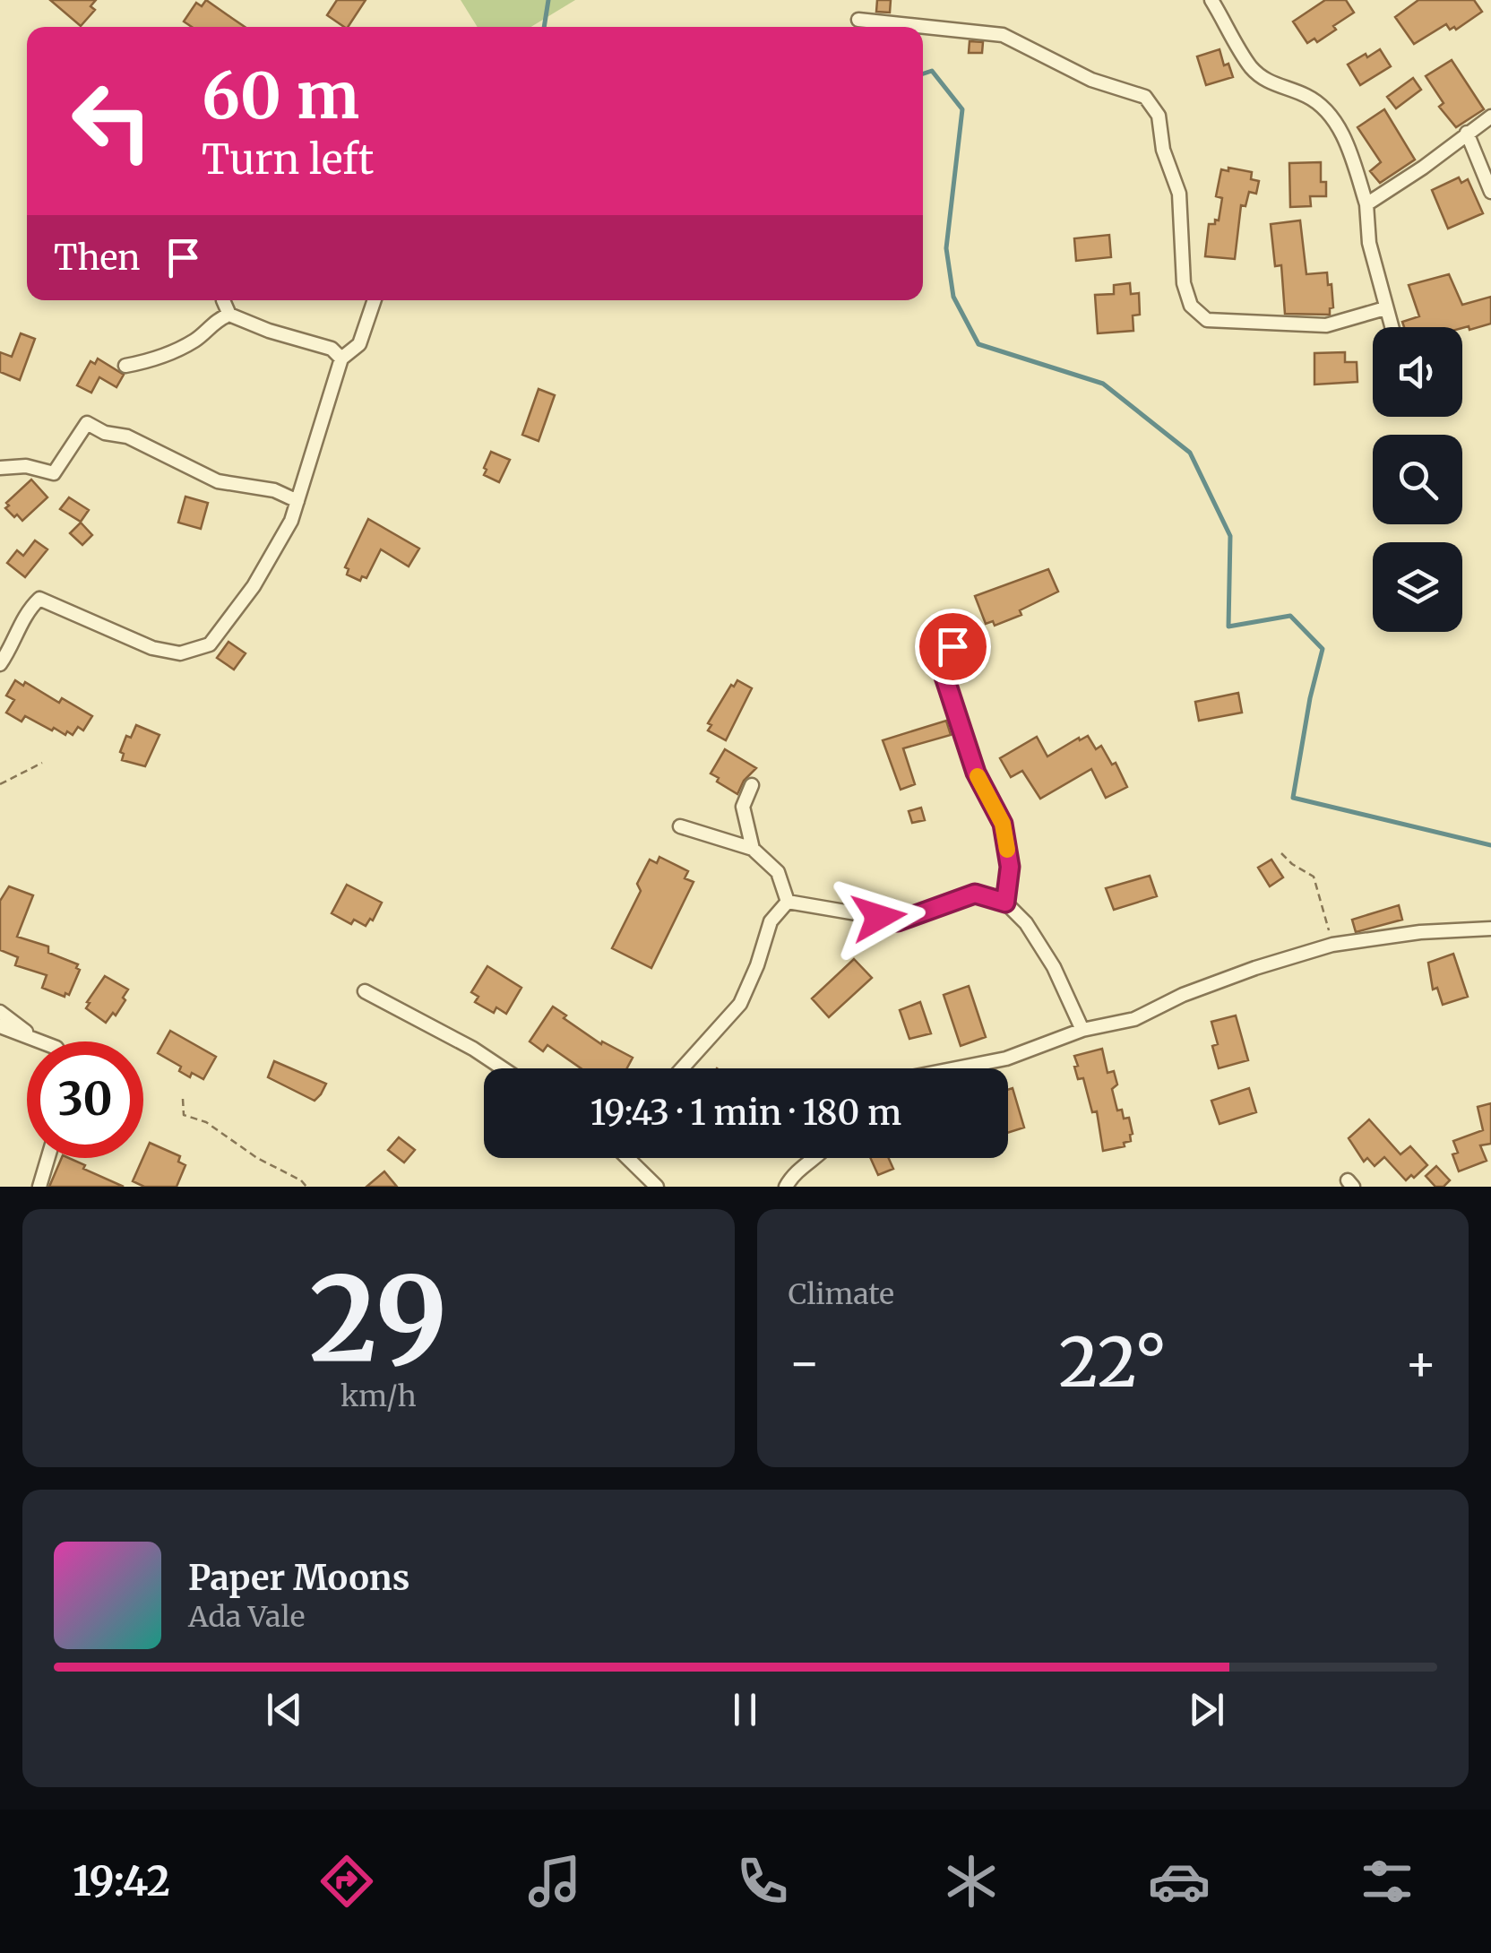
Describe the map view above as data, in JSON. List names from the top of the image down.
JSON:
{
  "page": {
    "turn": ["60 m", "Turn left"],
    "then": "Then",
    "limit": "30",
    "trip": "19:43 · 1 min · 180 m",
    "tile": [
      ["29", "km/h"],
      "Climate"
    ],
    "heat": ["−", "22°", "+"],
    "song": ["Paper Moons", "Ada Vale"],
    "tabs": "19:42"
  }
}
